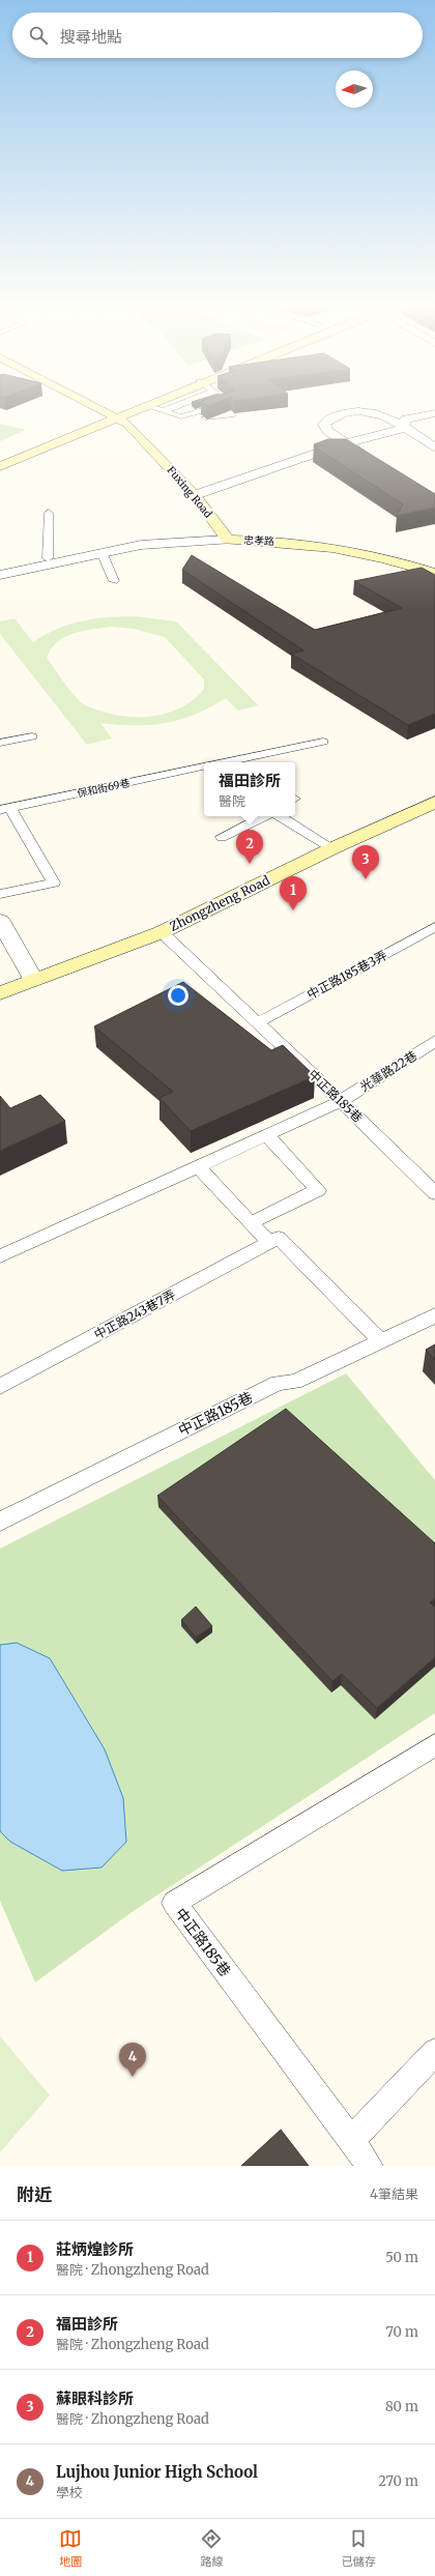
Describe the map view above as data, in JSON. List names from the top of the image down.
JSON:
{
  "streets": {
    "main road": ["Fuxing Road", "忠孝路", "Zhongzheng Road"],
    "lane": [
      "保和街69巷",
      "中正路185巷3弄",
      "光華路22巷",
      "中正路185巷",
      "中正路243巷7弄"
    ]
  },
  "crossings": [
    ["Fuxing Road", "忠孝路"],
    ["Zhongzheng Road", "中正路185巷"],
    ["中正路185巷3弄", "中正路185巷"],
    ["光華路22巷", "中正路185巷"]
  ],
  "north": "left",
  "page": {
    "search": "搜尋地點",
    "popup": ["福田診所", "醫院"],
    "pins": [
      "2",
      "3",
      "1",
      "4"
    ],
    "heading": ["附近", "4筆結果"],
    "list": [
      {
        "mark": "1",
        "name": "莊炳煌診所",
        "note": "醫院 · Zhongzheng Road",
        "value": "50 m"
      },
      {
        "mark": "2",
        "name": "福田診所",
        "note": "醫院 · Zhongzheng Road",
        "value": "70 m"
      },
      {
        "mark": "3",
        "name": "蘇眼科診所",
        "note": "醫院 · Zhongzheng Road",
        "value": "80 m"
      },
      {
        "mark": "4",
        "name": "Lujhou Junior High School",
        "note": "學校",
        "value": "270 m"
      }
    ],
    "nav": ["地圖", "路線", "已儲存"]
  }
}
